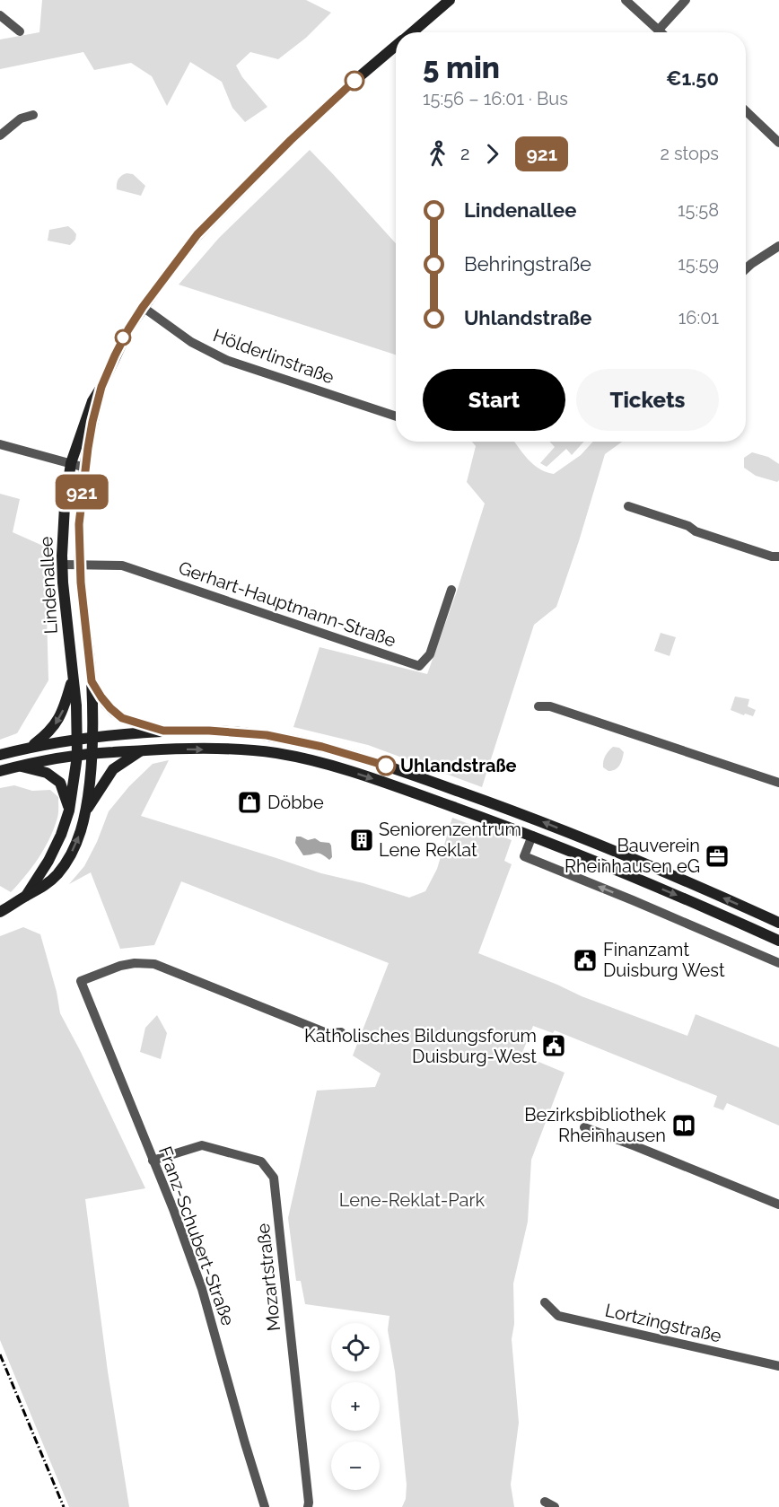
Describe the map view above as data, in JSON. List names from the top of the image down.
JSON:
{
  "streets": {
    "main road": ["Lindenallee"],
    "street": [
      "Hölderlinstraße",
      "Gerhart-Hauptmann-Straße",
      "Franz-Schubert-Straße",
      "Mozartstraße",
      "Lortzingstraße"
    ]
  },
  "crossings": [
    ["Hölderlinstraße", "Lindenallee"],
    ["Lindenallee", "Gerhart-Hauptmann-Straße"],
    ["Franz-Schubert-Straße", "Mozartstraße"]
  ],
  "parks": ["Lene-Reklat-Park"],
  "places": {
    "other": ["Uhlandstraße"],
    "shop": ["Döbbe"],
    "building": ["Seniorenzentrum Lene Reklat"],
    "office": ["Bauverein Rheinhausen eG"],
    "public building": ["Finanzamt Duisburg West", "Katholisches Bildungsforum Duisburg-West"],
    "library": ["Bezirksbibliothek Rheinhausen"]
  },
  "lines": ["bus line 921"],
  "page": {
    "on_map": "921",
    "heading": ["5 min", "15:56 – 16:01 · Bus", "€1.50"],
    "legs": ["2", "921", "2 stops"],
    "list": [
      {
        "name": "Lindenallee",
        "value": "15:58"
      },
      {
        "name": "Behringstraße",
        "value": "15:59"
      },
      {
        "name": "Uhlandstraße",
        "value": "16:01"
      }
    ],
    "buttons": ["Start", "Tickets"],
    "map_buttons": ["+", "−"]
  }
}
